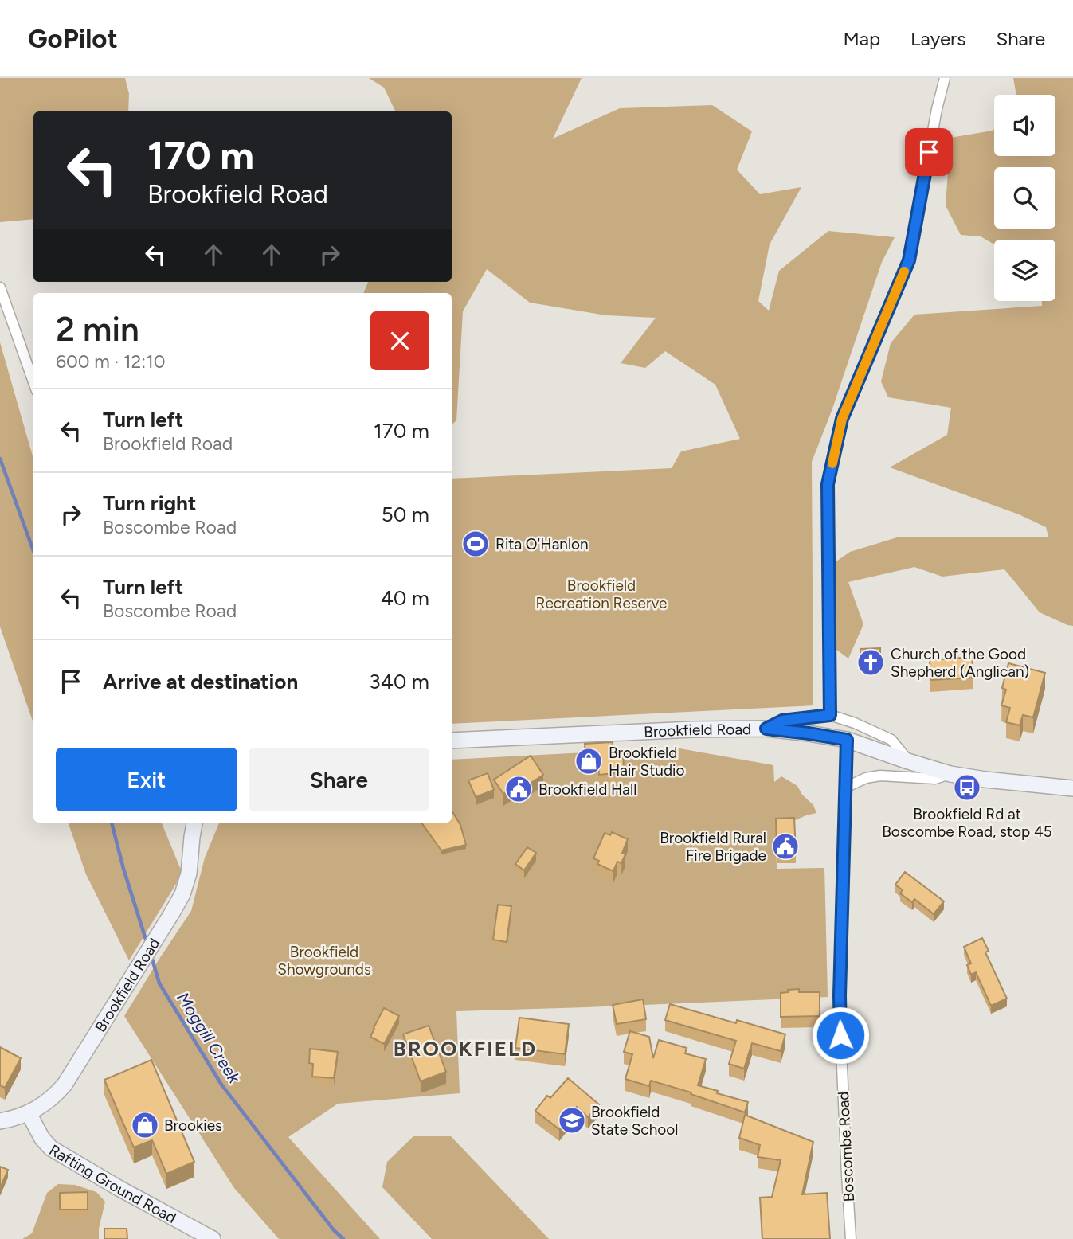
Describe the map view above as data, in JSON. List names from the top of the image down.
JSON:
{
  "streets": {
    "main road": ["Brookfield Road", "Rafting Ground Road"],
    "street": ["Boscombe Road"]
  },
  "crossings": [
    ["Brookfield Road", "Boscombe Road"],
    ["Brookfield Road", "Rafting Ground Road"]
  ],
  "districts": ["BROOKFIELD"],
  "water": ["Moggill Creek"],
  "parks": ["Brookfield Recreation Reserve", "Brookfield Showgrounds"],
  "places": {
    "sports": ["Rita O'Hanlon"],
    "church": ["Church of the Good Shepherd (Anglican)"],
    "shop": ["Brookfield Hair Studio", "Brookies"],
    "bus stop": ["Brookfield Rd at Boscombe Road, stop 45"],
    "public building": ["Brookfield Hall", "Brookfield Rural Fire Brigade"],
    "school or university": ["Brookfield State School"]
  },
  "page": {
    "header": "GoPilot",
    "nav": ["Map", "Layers", "Share"],
    "turn": ["170 m", "Brookfield Road"],
    "heading": ["2 min", "600 m · 12:10"],
    "list": [
      {
        "name": "Turn left",
        "note": "Brookfield Road",
        "value": "170 m"
      },
      {
        "name": "Turn right",
        "note": "Boscombe Road",
        "value": "50 m"
      },
      {
        "name": "Turn left",
        "note": "Boscombe Road",
        "value": "40 m"
      },
      {
        "name": "Arrive at destination",
        "value": "340 m"
      }
    ],
    "buttons": ["Exit", "Share"]
  }
}
